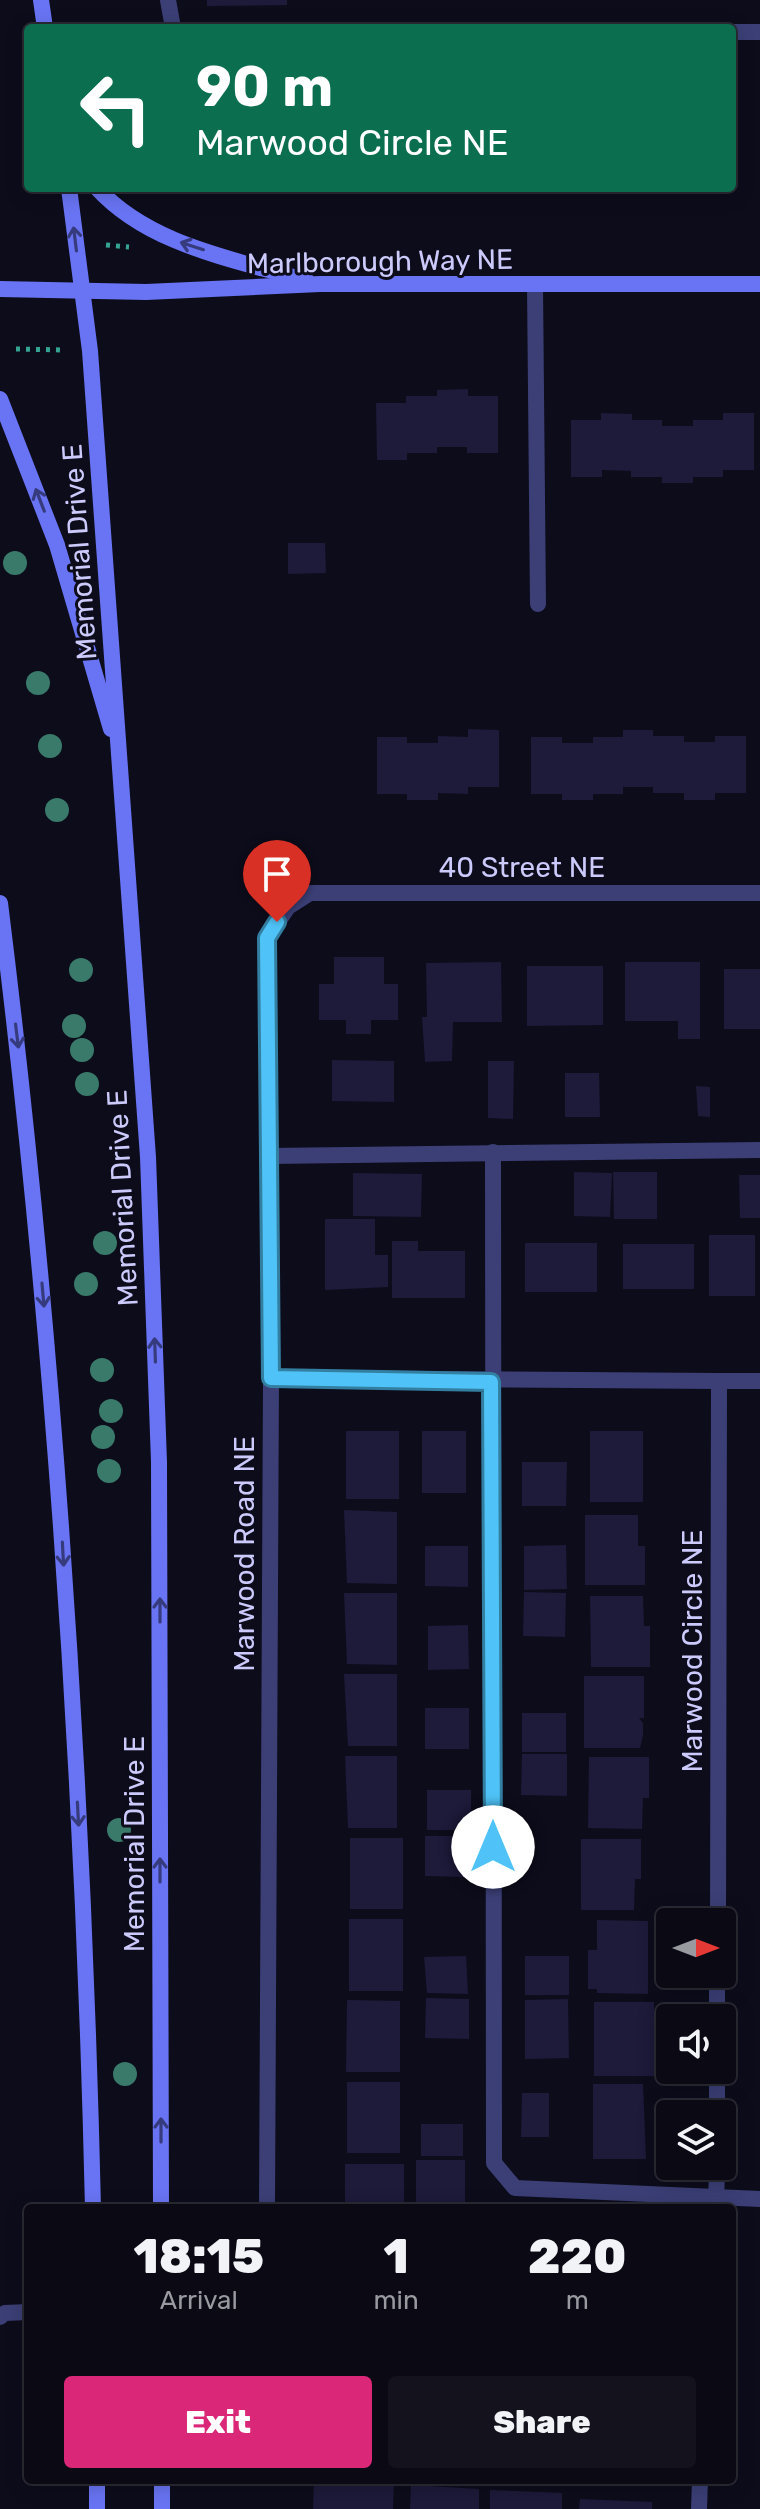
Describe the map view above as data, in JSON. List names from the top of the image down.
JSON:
{
  "streets": {
    "main road": ["Marlborough Way NE", "Memorial Drive E"],
    "street": ["40 Street NE", "Marwood Road NE", "Marwood Circle NE"]
  },
  "crossings": [
    ["Marlborough Way NE", "Memorial Drive E"],
    ["40 Street NE", "Marwood Road NE"]
  ],
  "north": "right",
  "page": {
    "turn": ["90 m", "Marwood Circle NE"],
    "eta": [
      "18:15",
      "Arrival",
      "1",
      "min",
      "220",
      "m"
    ],
    "buttons": ["Exit", "Share"]
  }
}
